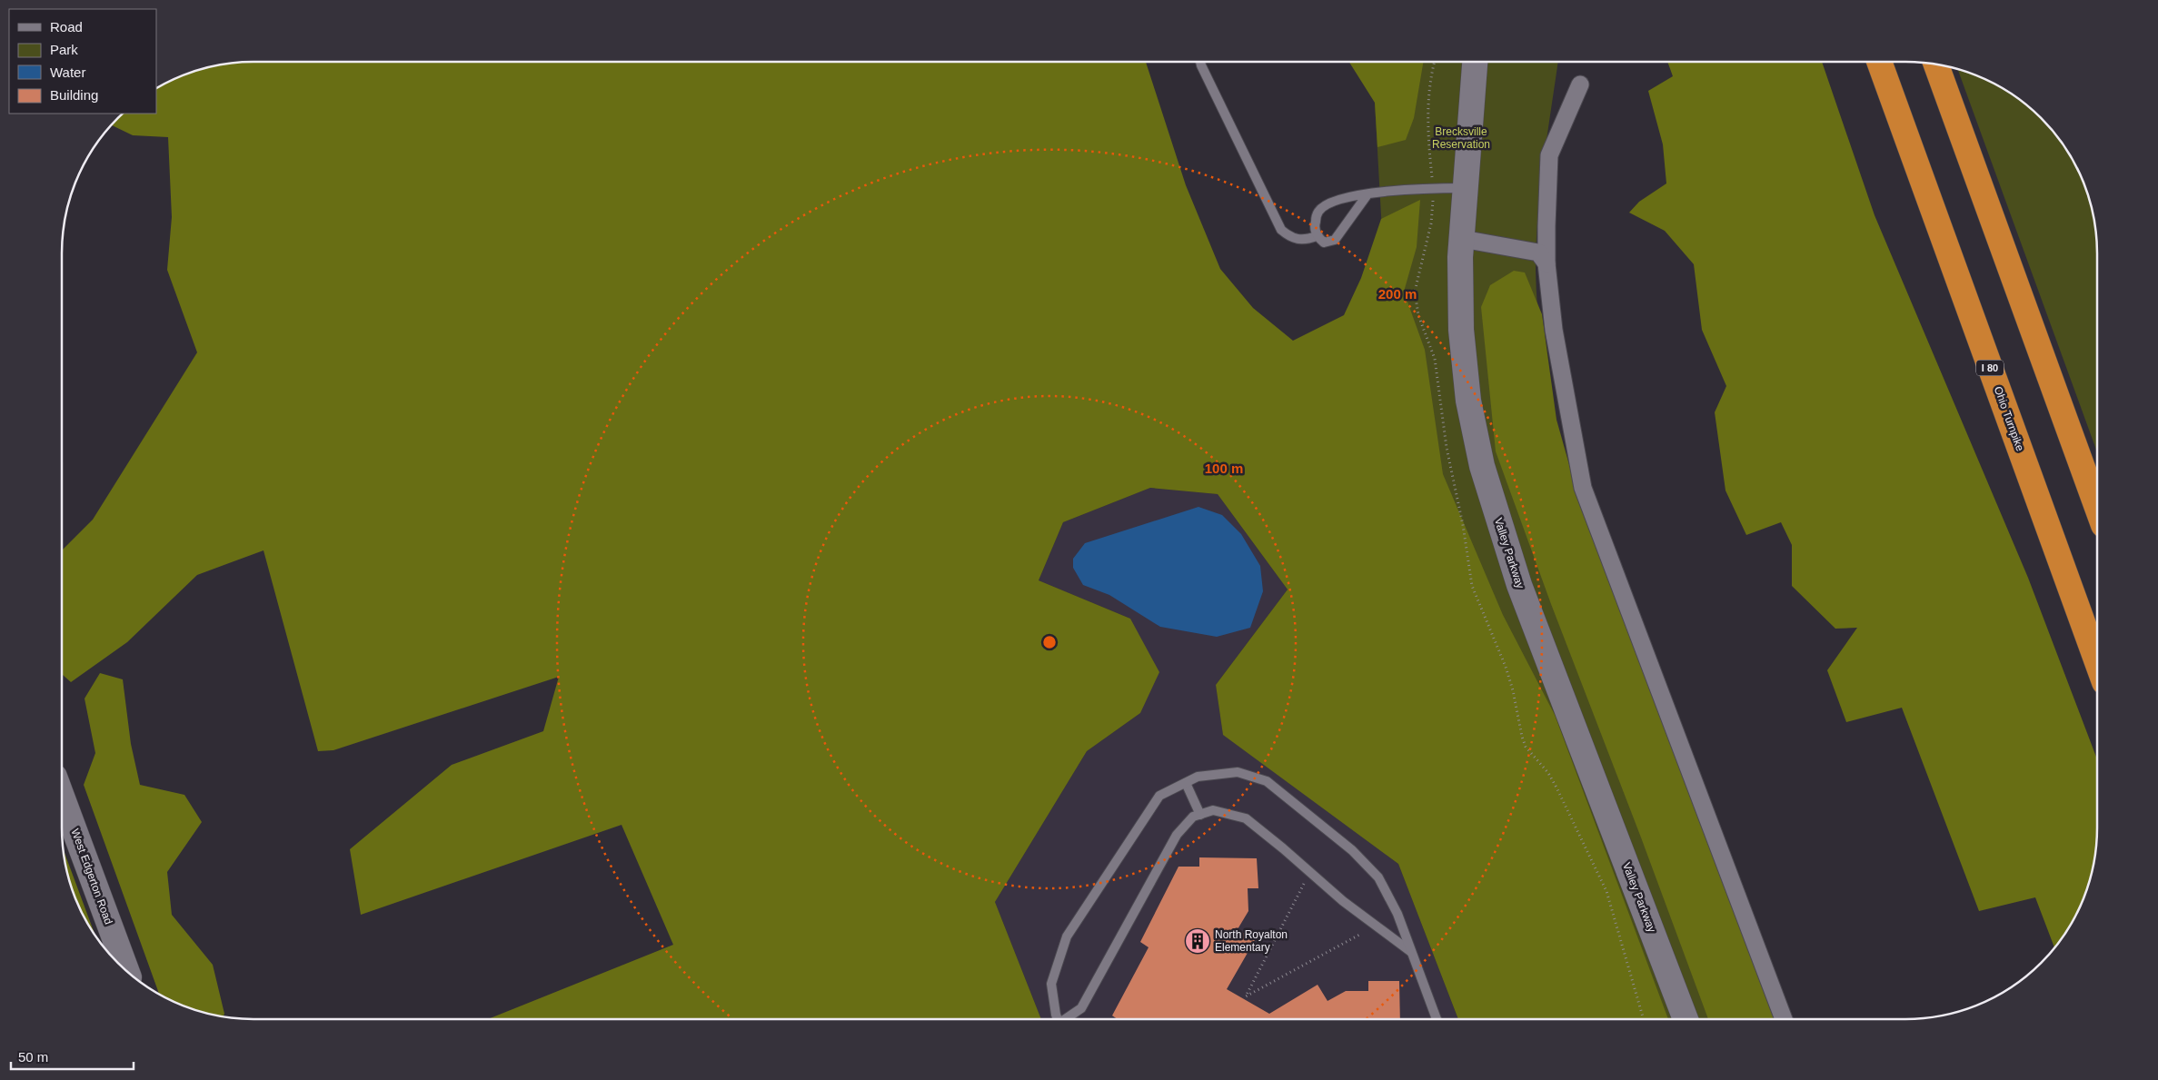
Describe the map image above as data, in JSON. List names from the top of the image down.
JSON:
{
  "streets": {
    "highway": ["I 80", "Ohio Turnpike"],
    "street": ["Valley Parkway", "West Edgerton Road"]
  },
  "parks": ["Brecksville Reservation"],
  "places": {
    "building": ["North Royalton Elementary"]
  },
  "legend": [
    "Road",
    "Park",
    "Water",
    "Building"
  ],
  "scale_bar": "50 m",
  "rings": ["200 m", "100 m"]
}
